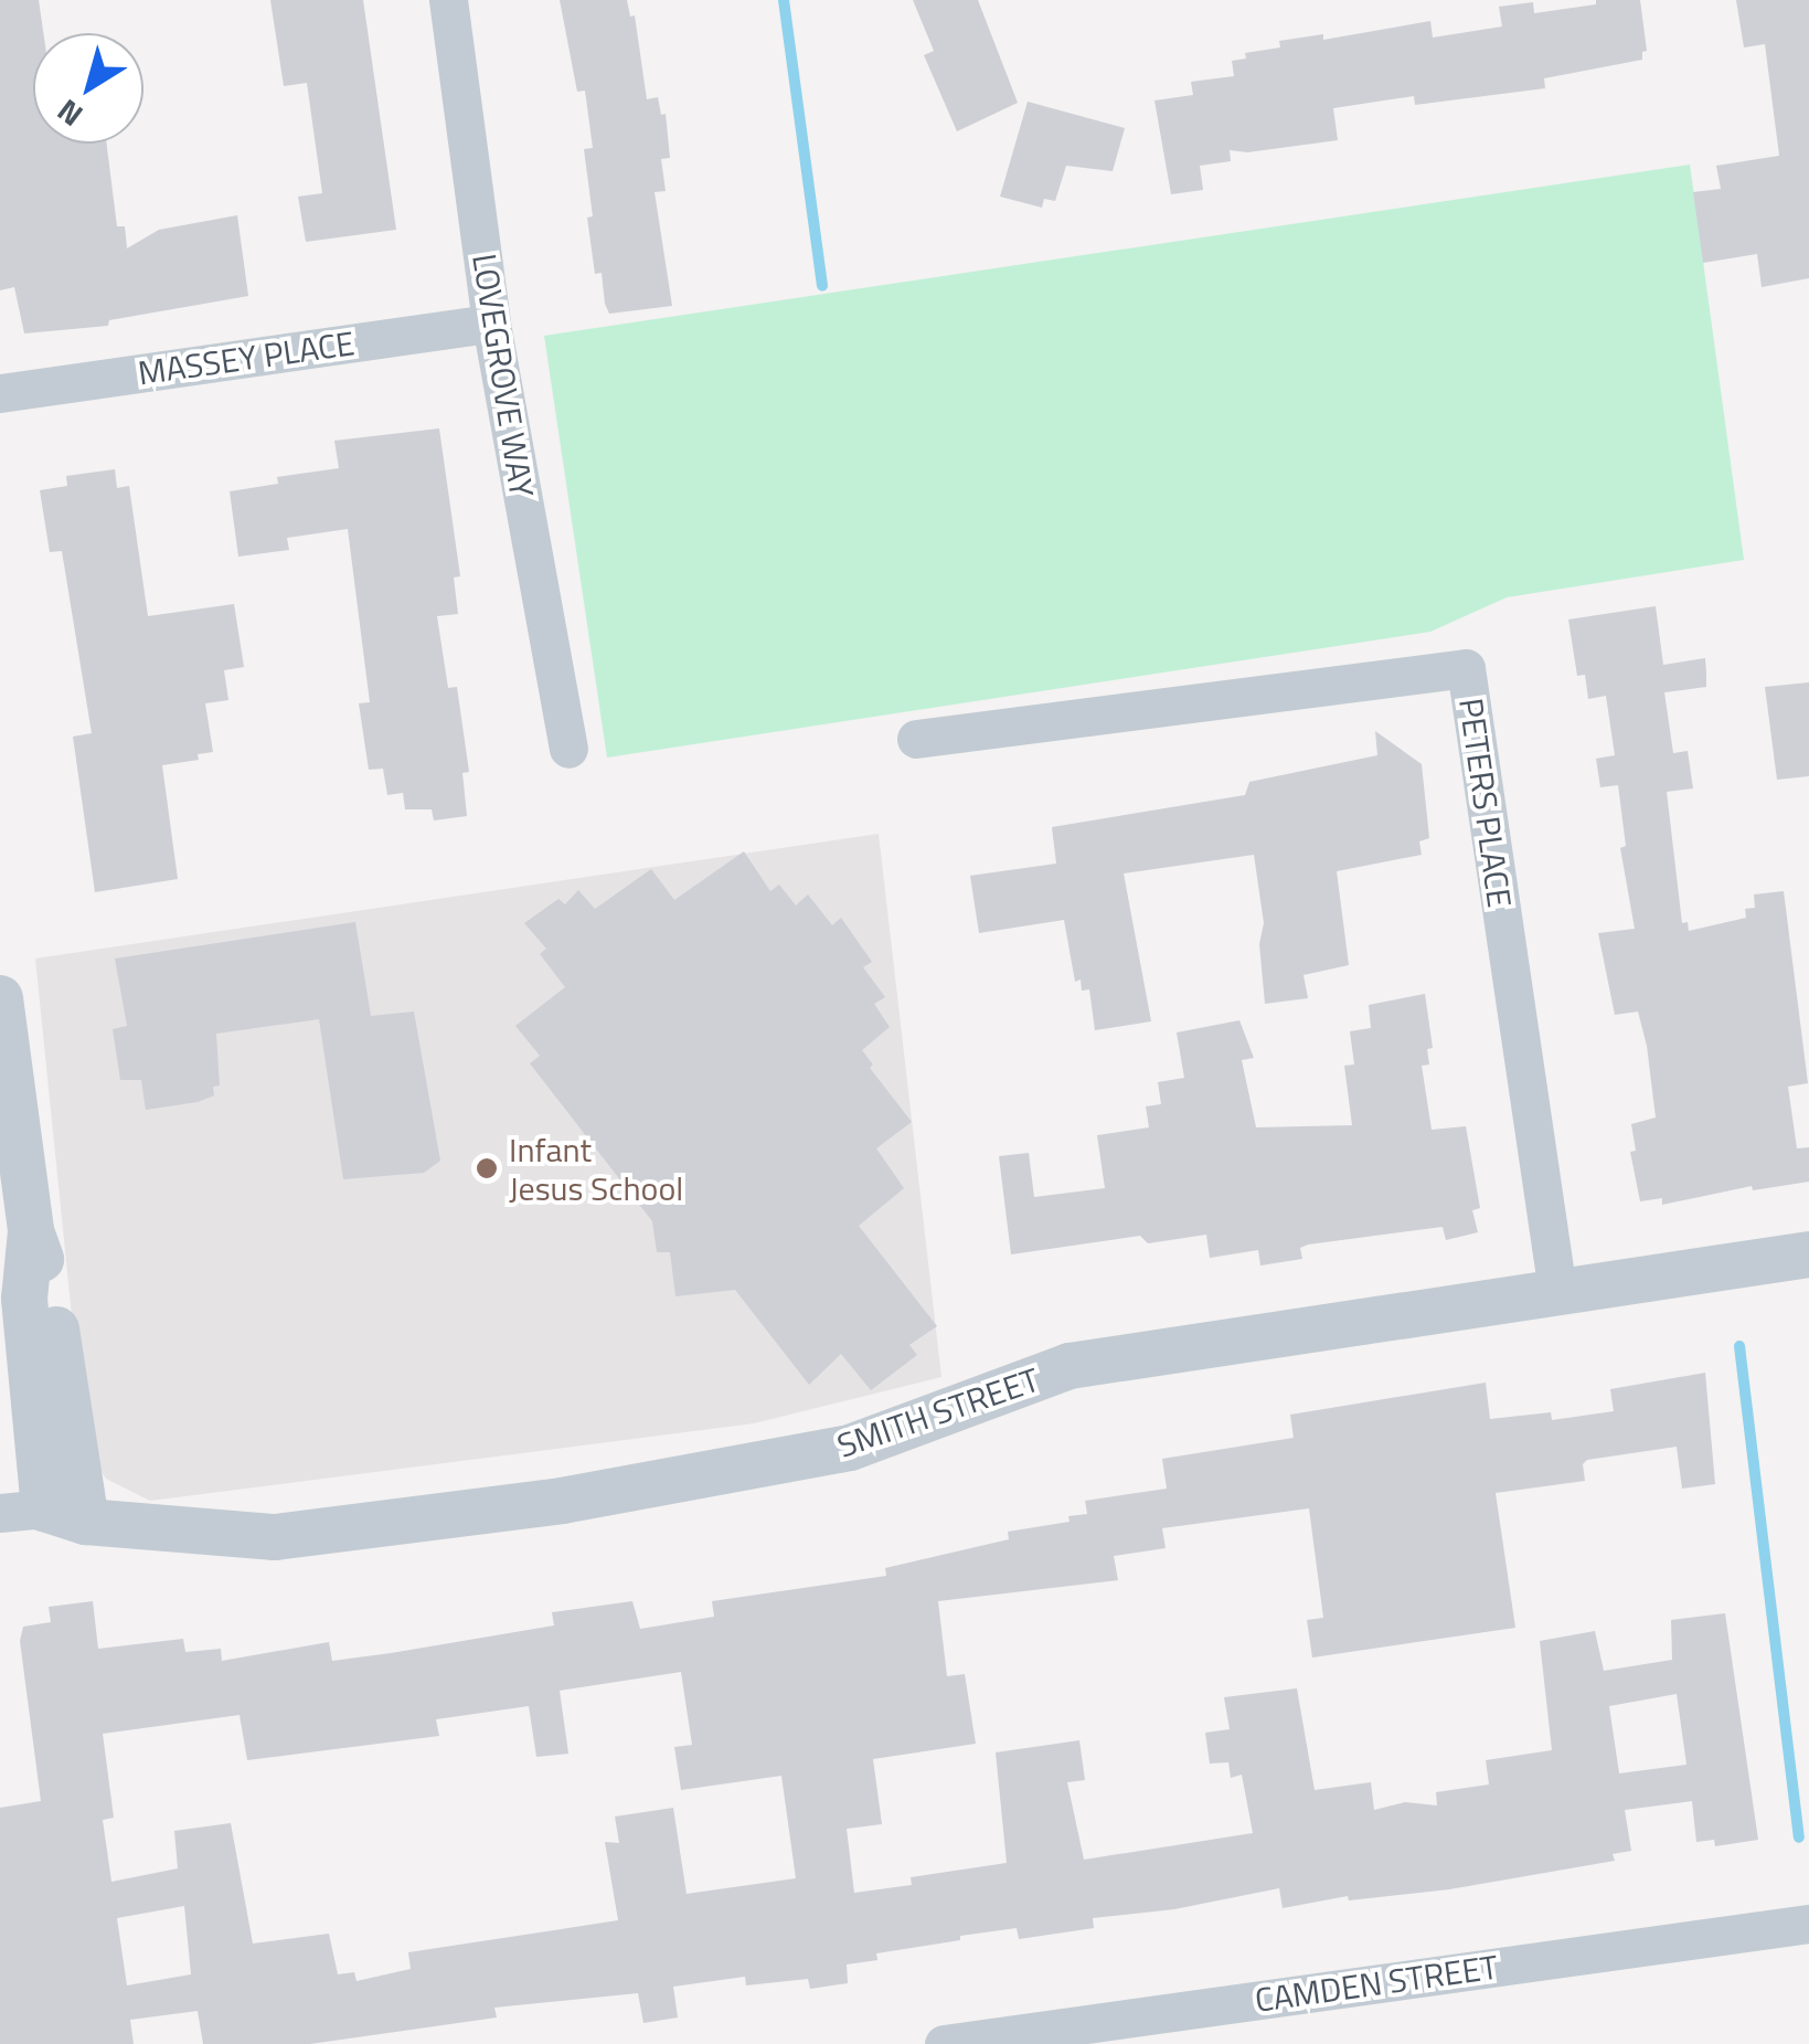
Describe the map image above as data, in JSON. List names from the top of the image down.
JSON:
{
  "streets": {
    "street": [
      "MASSEY PLACE",
      "LOVEGROVE WAY",
      "PETERS PLACE",
      "SMITH STREET",
      "CAMDEN STREET"
    ]
  },
  "crossings": [
    ["MASSEY PLACE", "LOVEGROVE WAY"],
    ["PETERS PLACE", "SMITH STREET"]
  ],
  "places": ["Infant Jesus School"],
  "north": "bottom left"
}
